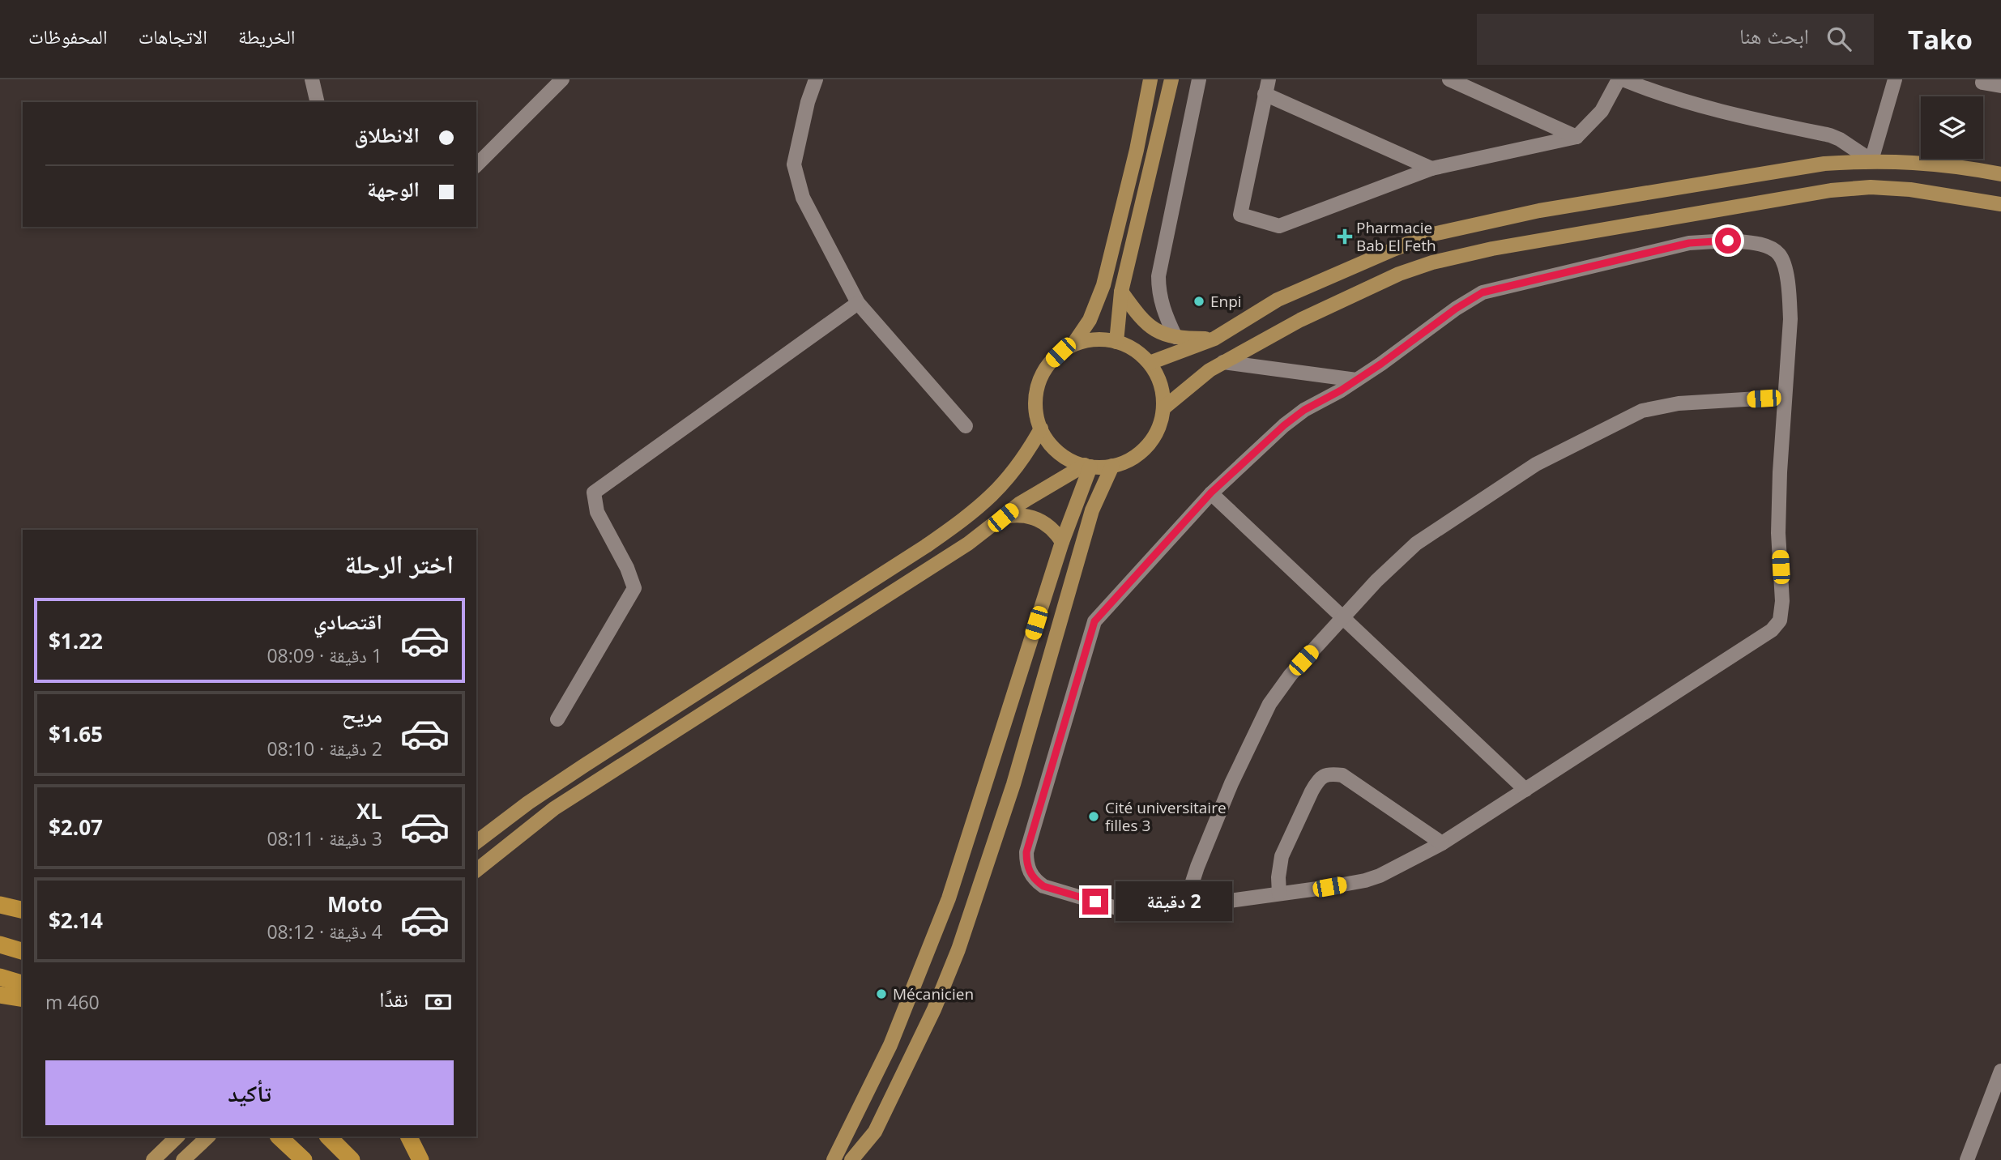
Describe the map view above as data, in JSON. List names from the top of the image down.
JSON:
{
  "places": {
    "health": ["Pharmacie Bab El Feth"],
    "other": ["Enpi", "Cité universitaire filles 3", "Mécanicien"]
  },
  "page": {
    "header": "Tako",
    "search": "ابحث هنا",
    "nav": ["الخريطة", "الاتجاهات", "المحفوظات"],
    "banner": ["الانطلاق", "الوجهة"],
    "heading": "اختر الرحلة",
    "list": [
      {
        "name": "اقتصادي",
        "note": "1 دقيقة · 08:09",
        "value": "$1.22"
      },
      {
        "name": "مريح",
        "note": "2 دقيقة · 08:10",
        "value": "$1.65"
      },
      {
        "name": "XL",
        "note": "3 دقيقة · 08:11",
        "value": "$2.07"
      },
      {
        "name": "Moto",
        "note": "4 دقيقة · 08:12",
        "value": "$2.14"
      }
    ],
    "bubble": "2 دقيقة",
    "pay": ["نقدًا", "460 m"],
    "buttons": "تأكيد"
  }
}
